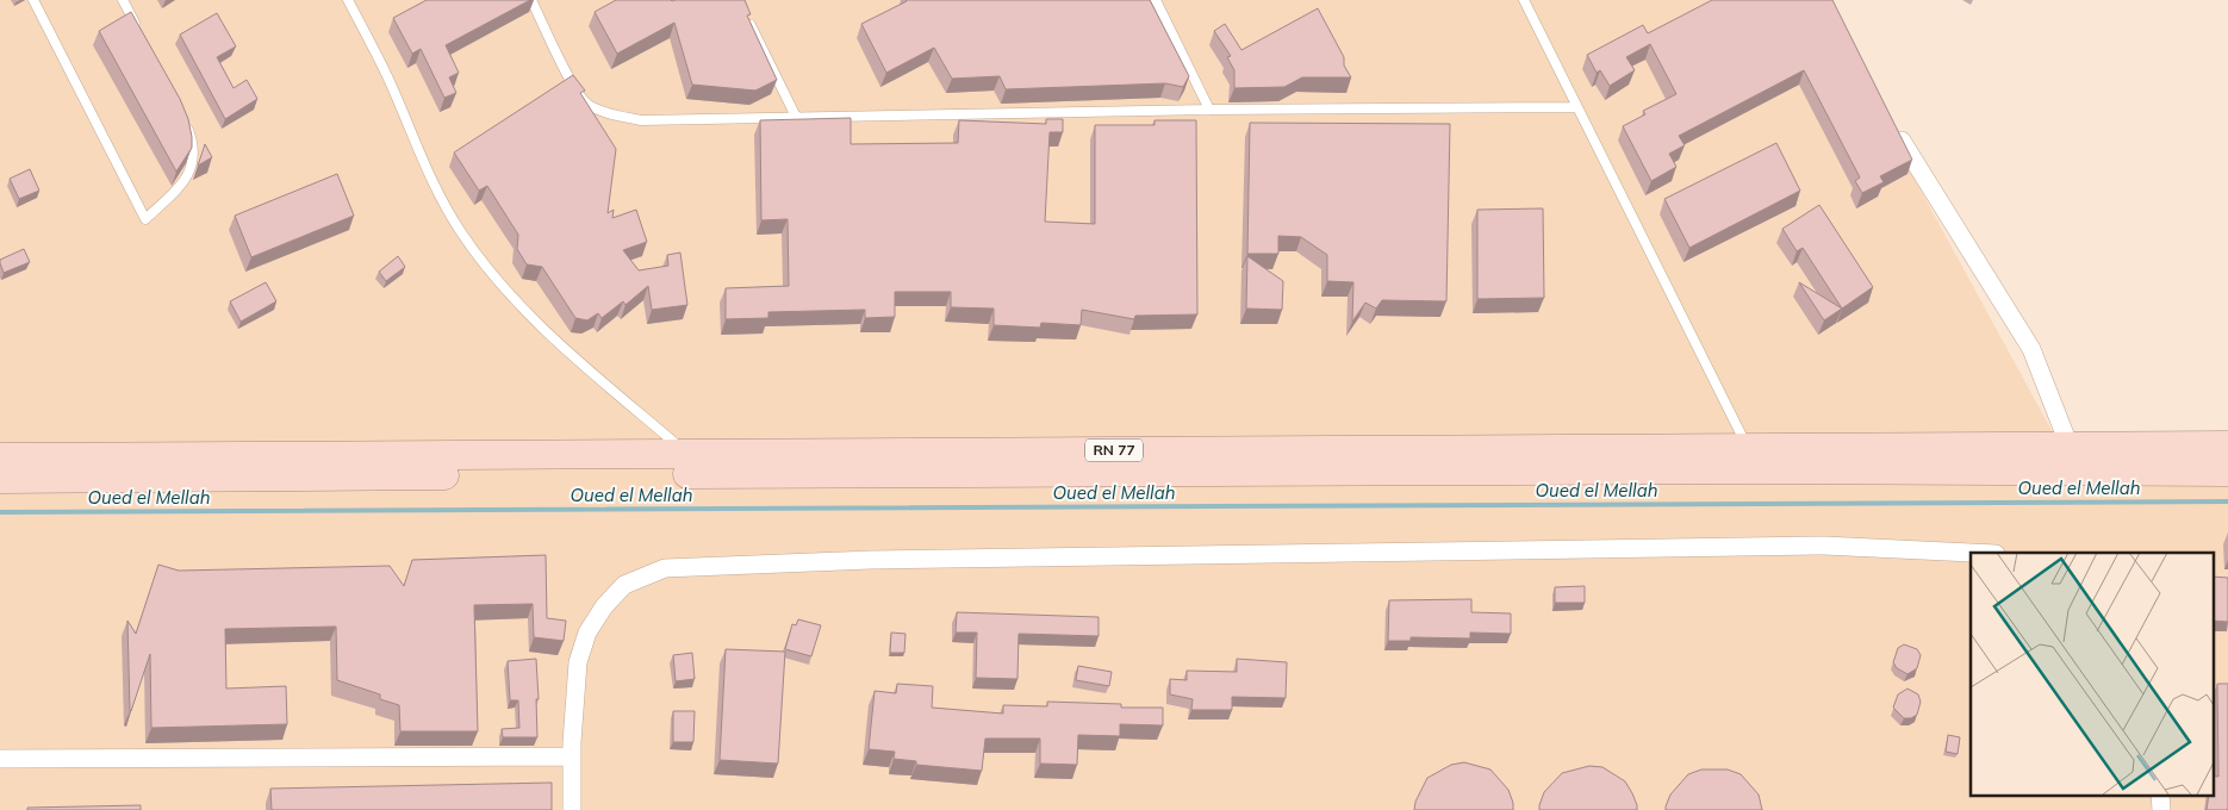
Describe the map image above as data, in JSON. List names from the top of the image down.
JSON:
{
  "streets": {
    "main road": ["RN 77"]
  },
  "water": ["Oued el Mellah"]
}
